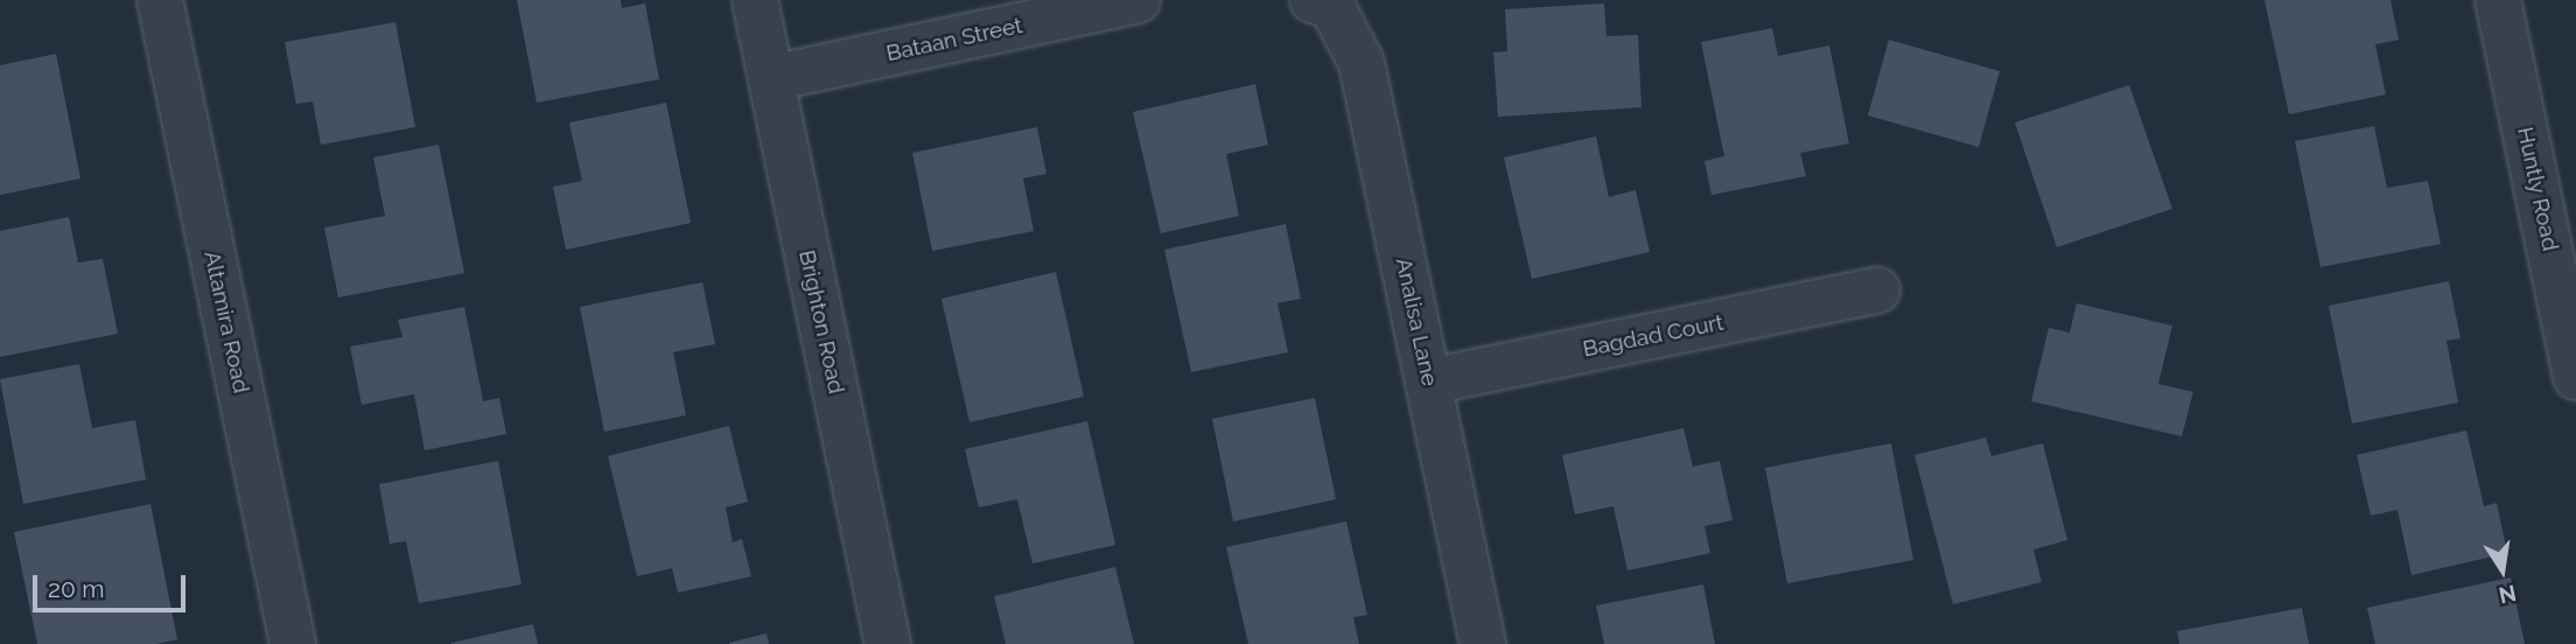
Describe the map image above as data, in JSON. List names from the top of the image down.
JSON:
{
  "streets": {
    "street": [
      "Bataan Street",
      "Huntly Road",
      "Altamira Road",
      "Brighton Road",
      "Analisa Lane",
      "Bagdad Court"
    ]
  },
  "crossings": [
    ["Bataan Street", "Brighton Road"],
    ["Analisa Lane", "Bagdad Court"]
  ],
  "scale_bar": "20 m",
  "north": "bottom"
}
